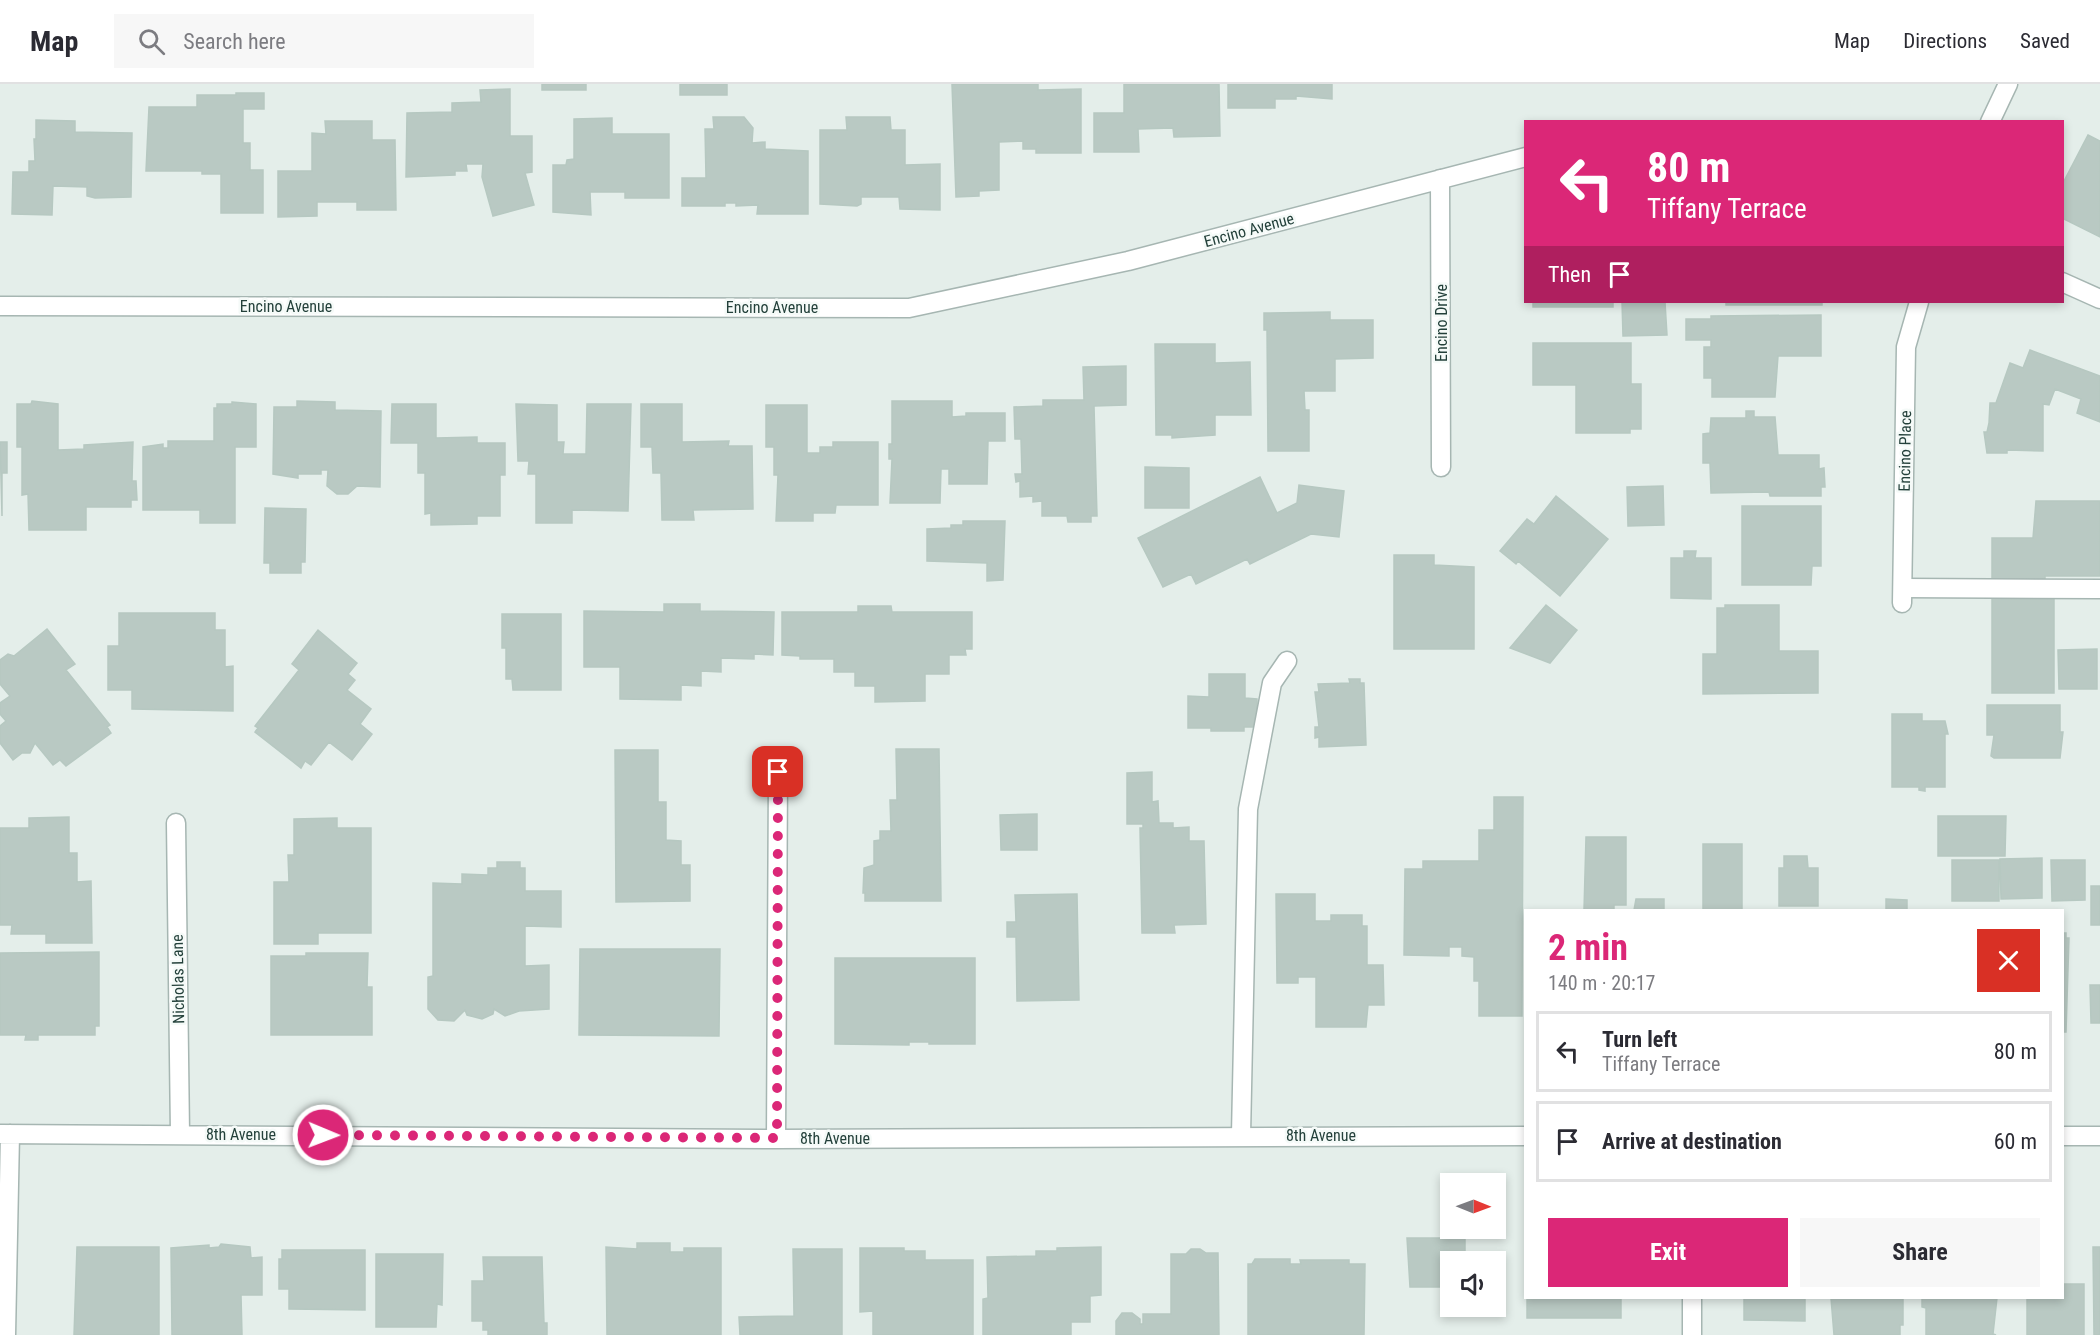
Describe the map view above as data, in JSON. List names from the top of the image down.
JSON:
{
  "streets": {
    "street": [
      "Encino Avenue",
      "Encino Drive",
      "Encino Place",
      "Nicholas Lane",
      "8th Avenue"
    ]
  },
  "crossings": [
    ["Encino Avenue", "Encino Drive"],
    ["Nicholas Lane", "8th Avenue"]
  ],
  "north": "right",
  "page": {
    "header": "Map",
    "search": "Search here",
    "nav": ["Map", "Directions", "Saved"],
    "turn": ["80 m", "Tiffany Terrace"],
    "then": "Then",
    "heading": ["2 min", "140 m · 20:17"],
    "list": [
      {
        "name": "Turn left",
        "note": "Tiffany Terrace",
        "value": "80 m"
      },
      {
        "name": "Arrive at destination",
        "value": "60 m"
      }
    ],
    "buttons": ["Exit", "Share"]
  }
}
